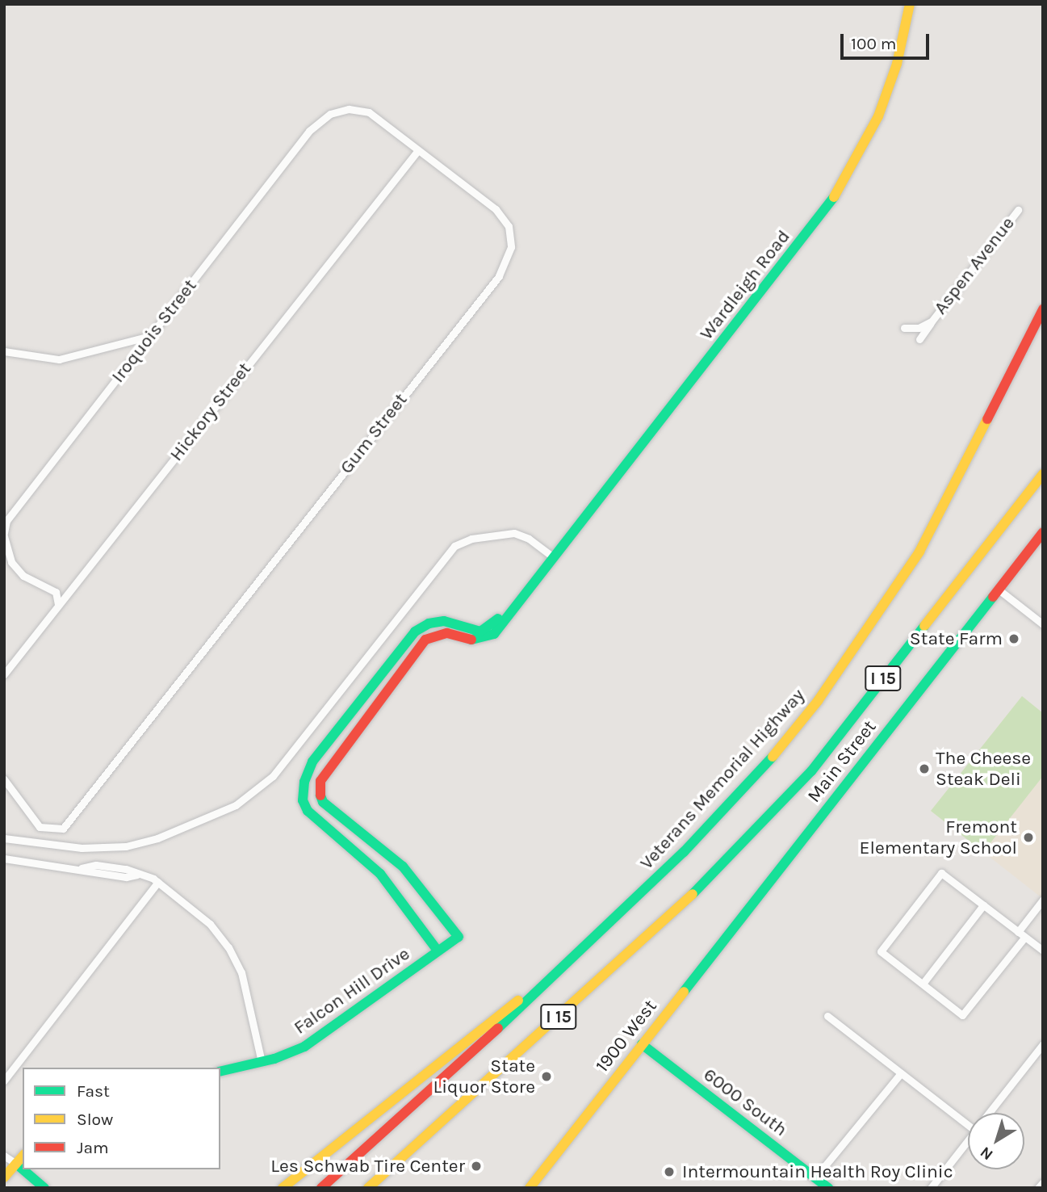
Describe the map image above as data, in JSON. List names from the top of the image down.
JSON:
{
  "streets": {
    "main road": [
      "Wardleigh Road",
      "I 15",
      "Main Street",
      "Veterans Memorial Highway",
      "Falcon Hill Drive",
      "1900 West",
      "6000 South"
    ],
    "street": [
      "Aspen Avenue",
      "Iroquois Street",
      "Hickory Street",
      "Gum Street"
    ]
  },
  "crossings": [
    ["Wardleigh Road", "Falcon Hill Drive"],
    ["Iroquois Street", "Hickory Street"],
    ["Iroquois Street", "Gum Street"],
    ["Hickory Street", "Gum Street"],
    ["Main Street", "1900 West"],
    ["1900 West", "6000 South"]
  ],
  "places": [
    "State Farm",
    "The Cheese Steak Deli",
    "Fremont Elementary School",
    "State Liquor Store",
    "Les Schwab Tire Center",
    "Intermountain Health Roy Clinic"
  ],
  "legend": ["Fast", "Slow", "Jam"],
  "scale_bar": "100 m",
  "north": "bottom left"
}
